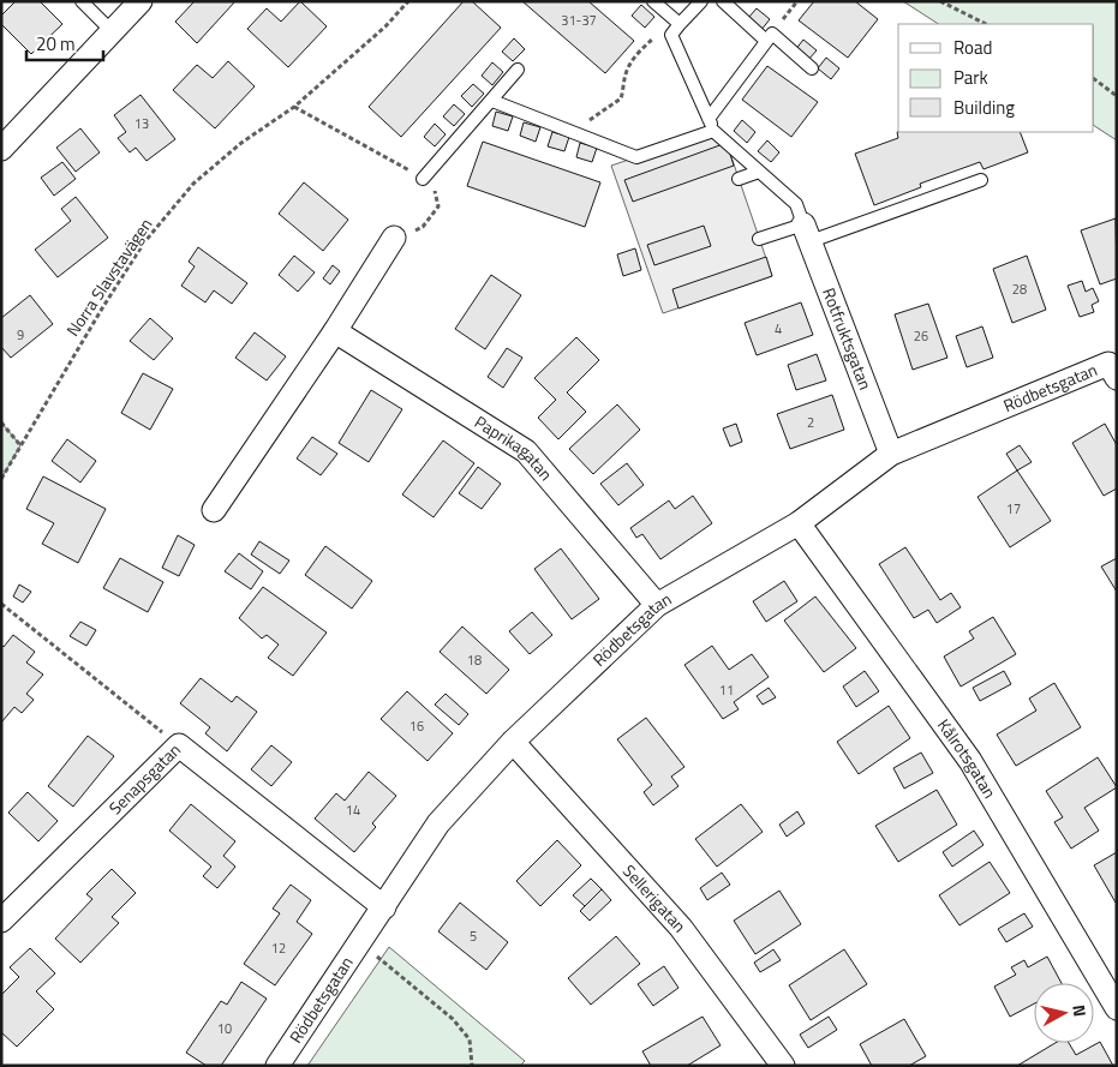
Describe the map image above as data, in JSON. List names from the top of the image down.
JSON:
{
  "streets": {
    "street": [
      "Rotfruktsgatan",
      "Rödbetsgatan",
      "Paprikagatan",
      "Kålrotsgatan",
      "Senapsgatan",
      "Sellerigatan"
    ],
    "path": ["Norra Slavstavägen"]
  },
  "crossings": [
    ["Rotfruktsgatan", "Rödbetsgatan"],
    ["Rödbetsgatan", "Paprikagatan"],
    ["Rödbetsgatan", "Kålrotsgatan"],
    ["Rödbetsgatan", "Senapsgatan"],
    ["Rödbetsgatan", "Sellerigatan"]
  ],
  "house_numbers": [
    "31-37",
    "13",
    "28",
    "4",
    "9",
    "26",
    "2",
    "17",
    "18",
    "11",
    "16",
    "14",
    "5",
    "12",
    "10"
  ],
  "legend": ["Road", "Park", "Building"],
  "scale_bar": "20 m",
  "north": "right"
}
